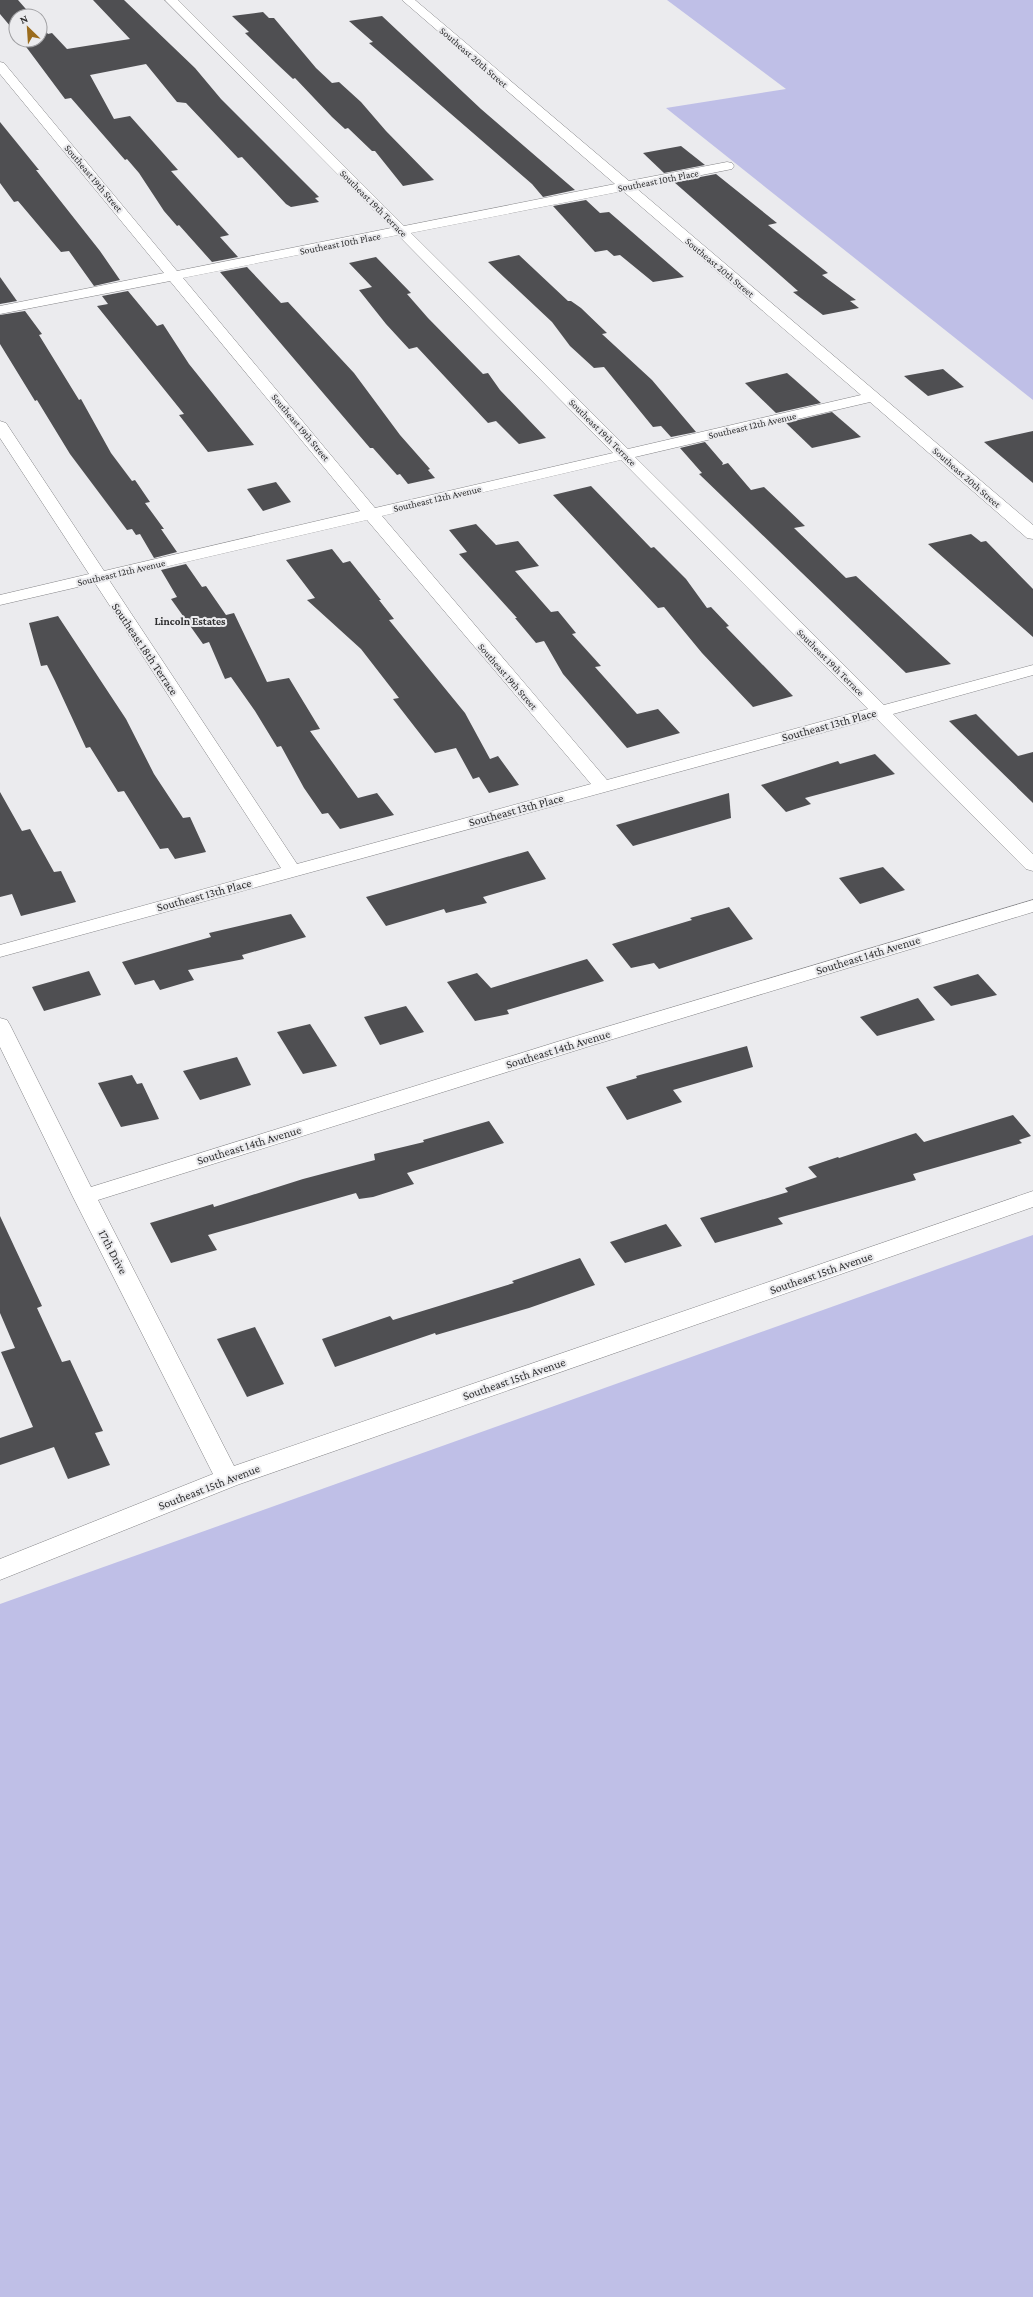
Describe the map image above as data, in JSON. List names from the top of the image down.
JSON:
{
  "streets": {
    "street": [
      "Southeast 20th Street",
      "Southeast 19th Street",
      "Southeast 10th Place",
      "Southeast 19th Terrace",
      "Southeast 12th Avenue",
      "Southeast 18th Terrace",
      "Southeast 13th Place",
      "Southeast 14th Avenue",
      "17th Drive",
      "Southeast 15th Avenue"
    ]
  },
  "crossings": [
    ["Southeast 20th Street", "Southeast 10th Place"],
    ["Southeast 20th Street", "Southeast 12th Avenue"],
    ["Southeast 19th Street", "Southeast 10th Place"],
    ["Southeast 19th Street", "Southeast 12th Avenue"],
    ["Southeast 19th Street", "Southeast 13th Place"],
    ["Southeast 10th Place", "Southeast 19th Terrace"],
    ["Southeast 19th Terrace", "Southeast 12th Avenue"],
    ["Southeast 19th Terrace", "Southeast 13th Place"],
    ["Southeast 12th Avenue", "Southeast 18th Terrace"],
    ["Southeast 18th Terrace", "Southeast 13th Place"],
    ["Southeast 14th Avenue", "17th Drive"],
    ["17th Drive", "Southeast 15th Avenue"]
  ],
  "districts": ["Lincoln Estates"],
  "north": "top left"
}
